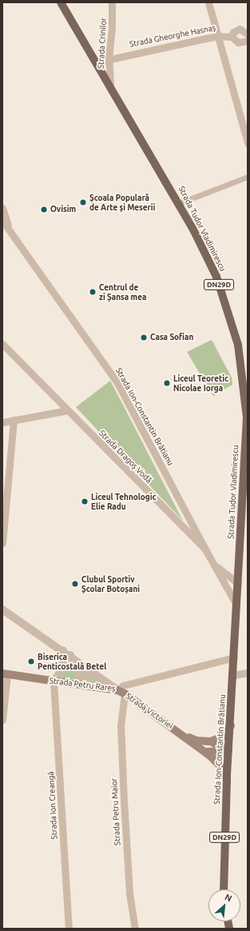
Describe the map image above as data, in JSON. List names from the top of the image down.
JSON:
{
  "streets": {
    "main road": [
      "Strada Tudor Vladimirescu",
      "DN29D",
      "Strada Ion-Constantin Brătianu",
      "Strada Petru Rareș",
      "Strada Victoriei"
    ],
    "street": [
      "Strada Gheorghe Hasnaș",
      "Strada Crinilor",
      "Strada Dragoș Vodă",
      "Strada Ion Creangă",
      "Strada Petru Maior"
    ]
  },
  "crossings": [
    ["Strada Gheorghe Hasnaș", "Strada Crinilor"],
    ["Strada Gheorghe Hasnaș", "Strada Tudor Vladimirescu"],
    ["Strada Crinilor", "Strada Tudor Vladimirescu"],
    ["Strada Tudor Vladimirescu", "Strada Ion-Constantin Brătianu"],
    ["Strada Tudor Vladimirescu", "Strada Dragoș Vodă"],
    ["Strada Ion-Constantin Brătianu", "Strada Dragoș Vodă"],
    ["Strada Ion-Constantin Brătianu", "Strada Petru Rareș"],
    ["Strada Ion-Constantin Brătianu", "Strada Victoriei"],
    ["Strada Petru Rareș", "Strada Victoriei"],
    ["Strada Petru Rareș", "Strada Ion Creangă"],
    ["Strada Petru Rareș", "Strada Petru Maior"],
    ["Strada Victoriei", "Strada Petru Maior"]
  ],
  "places": [
    "Școala Populară de Arte și Meserii",
    "Ovisim",
    "Centrul de zi Șansa mea",
    "Casa Sofian",
    "Liceul Teoretic Nicolae Iorga",
    "Liceul Tehnologic Elie Radu",
    "Clubul Sportiv Școlar Botoșani",
    "Biserica Penticostală Betel"
  ],
  "north": "top right"
}
